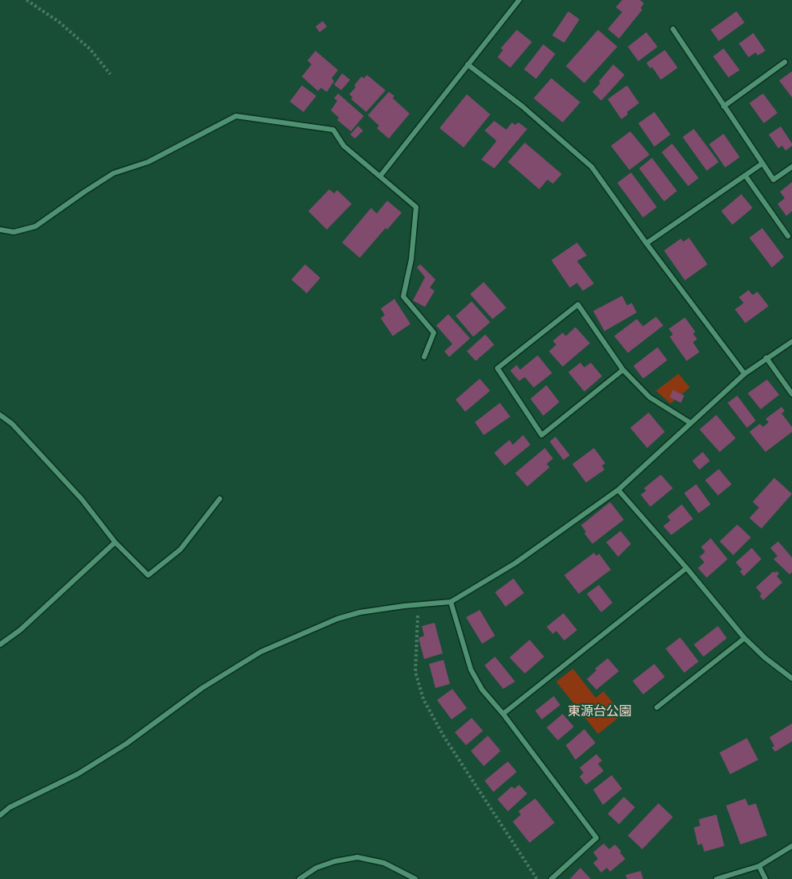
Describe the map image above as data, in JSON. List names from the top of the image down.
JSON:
{
  "parks": ["東源台公園"]
}
